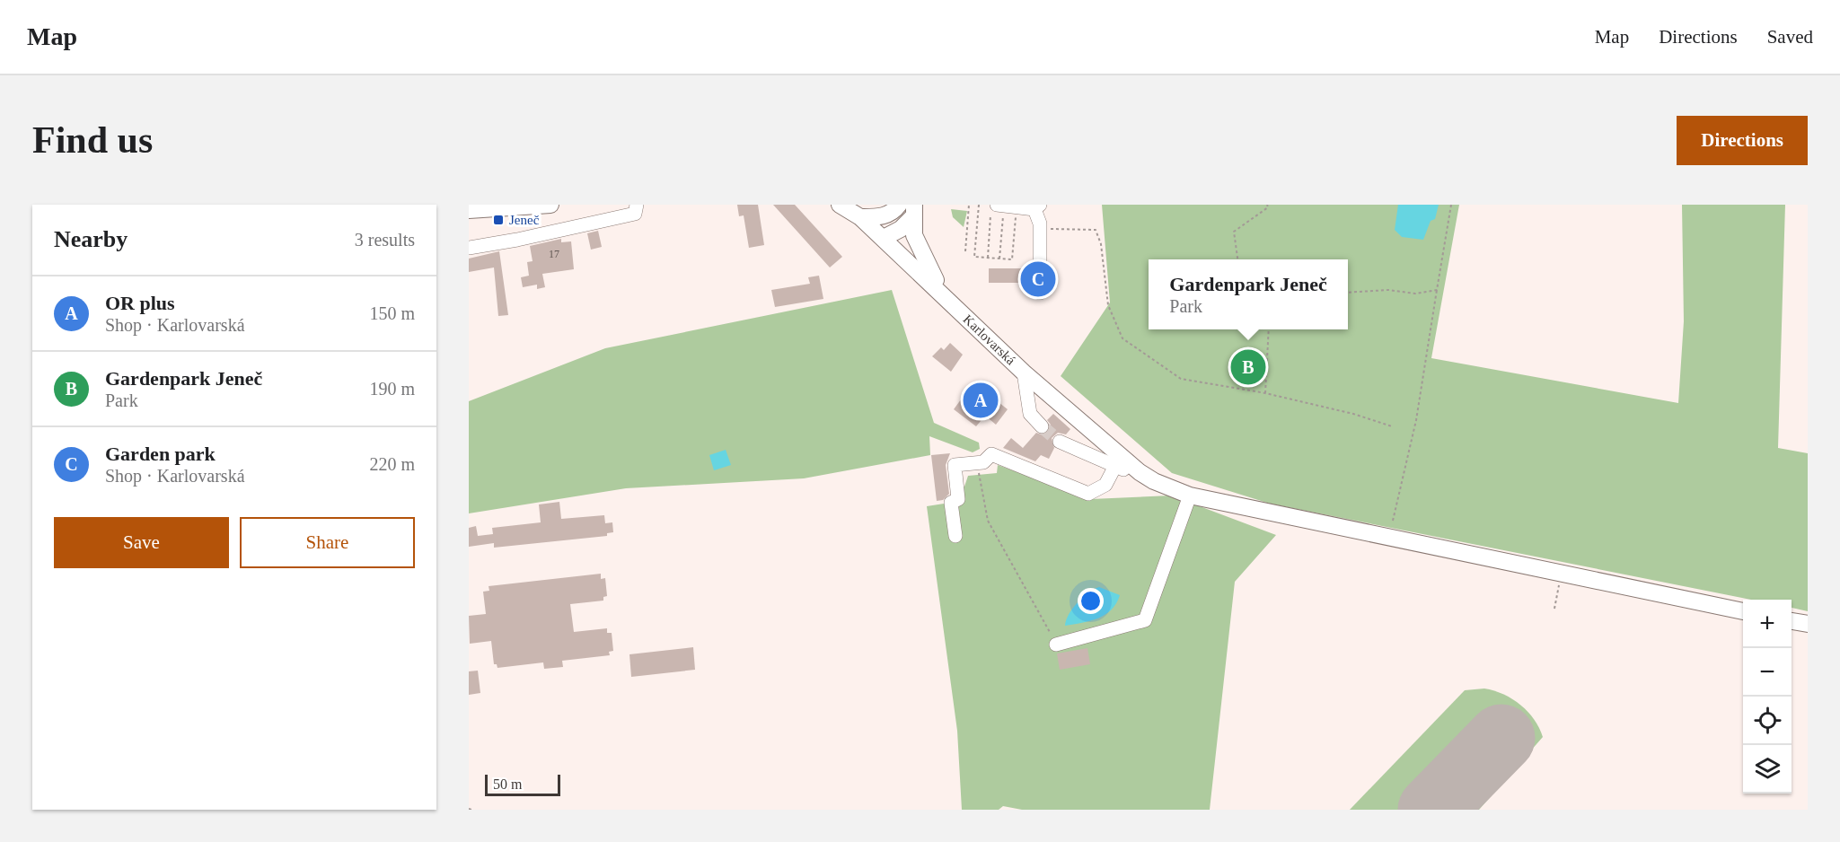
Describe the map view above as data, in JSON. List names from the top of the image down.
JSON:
{
  "streets": {
    "main road": ["Karlovarská"]
  },
  "places": {
    "transit": ["Jeneč"]
  },
  "house_numbers": ["17"],
  "scale_bar": "50 m",
  "page": {
    "header": "Map",
    "nav": ["Map", "Directions", "Saved"],
    "buttons": [
      "Directions",
      ["Save", "Share"]
    ],
    "title": "Find us",
    "heading": ["Nearby", "3 results"],
    "popup": ["Gardenpark Jeneč", "Park"],
    "pins": ["C", "B", "A"],
    "list": [
      {
        "mark": "A",
        "name": "OR plus",
        "note": "Shop · Karlovarská",
        "value": "150 m"
      },
      {
        "mark": "B",
        "name": "Gardenpark Jeneč",
        "note": "Park",
        "value": "190 m"
      },
      {
        "mark": "C",
        "name": "Garden park",
        "note": "Shop · Karlovarská",
        "value": "220 m"
      }
    ],
    "map_buttons": ["+", "−"],
    "scale": "50 m"
  }
}
